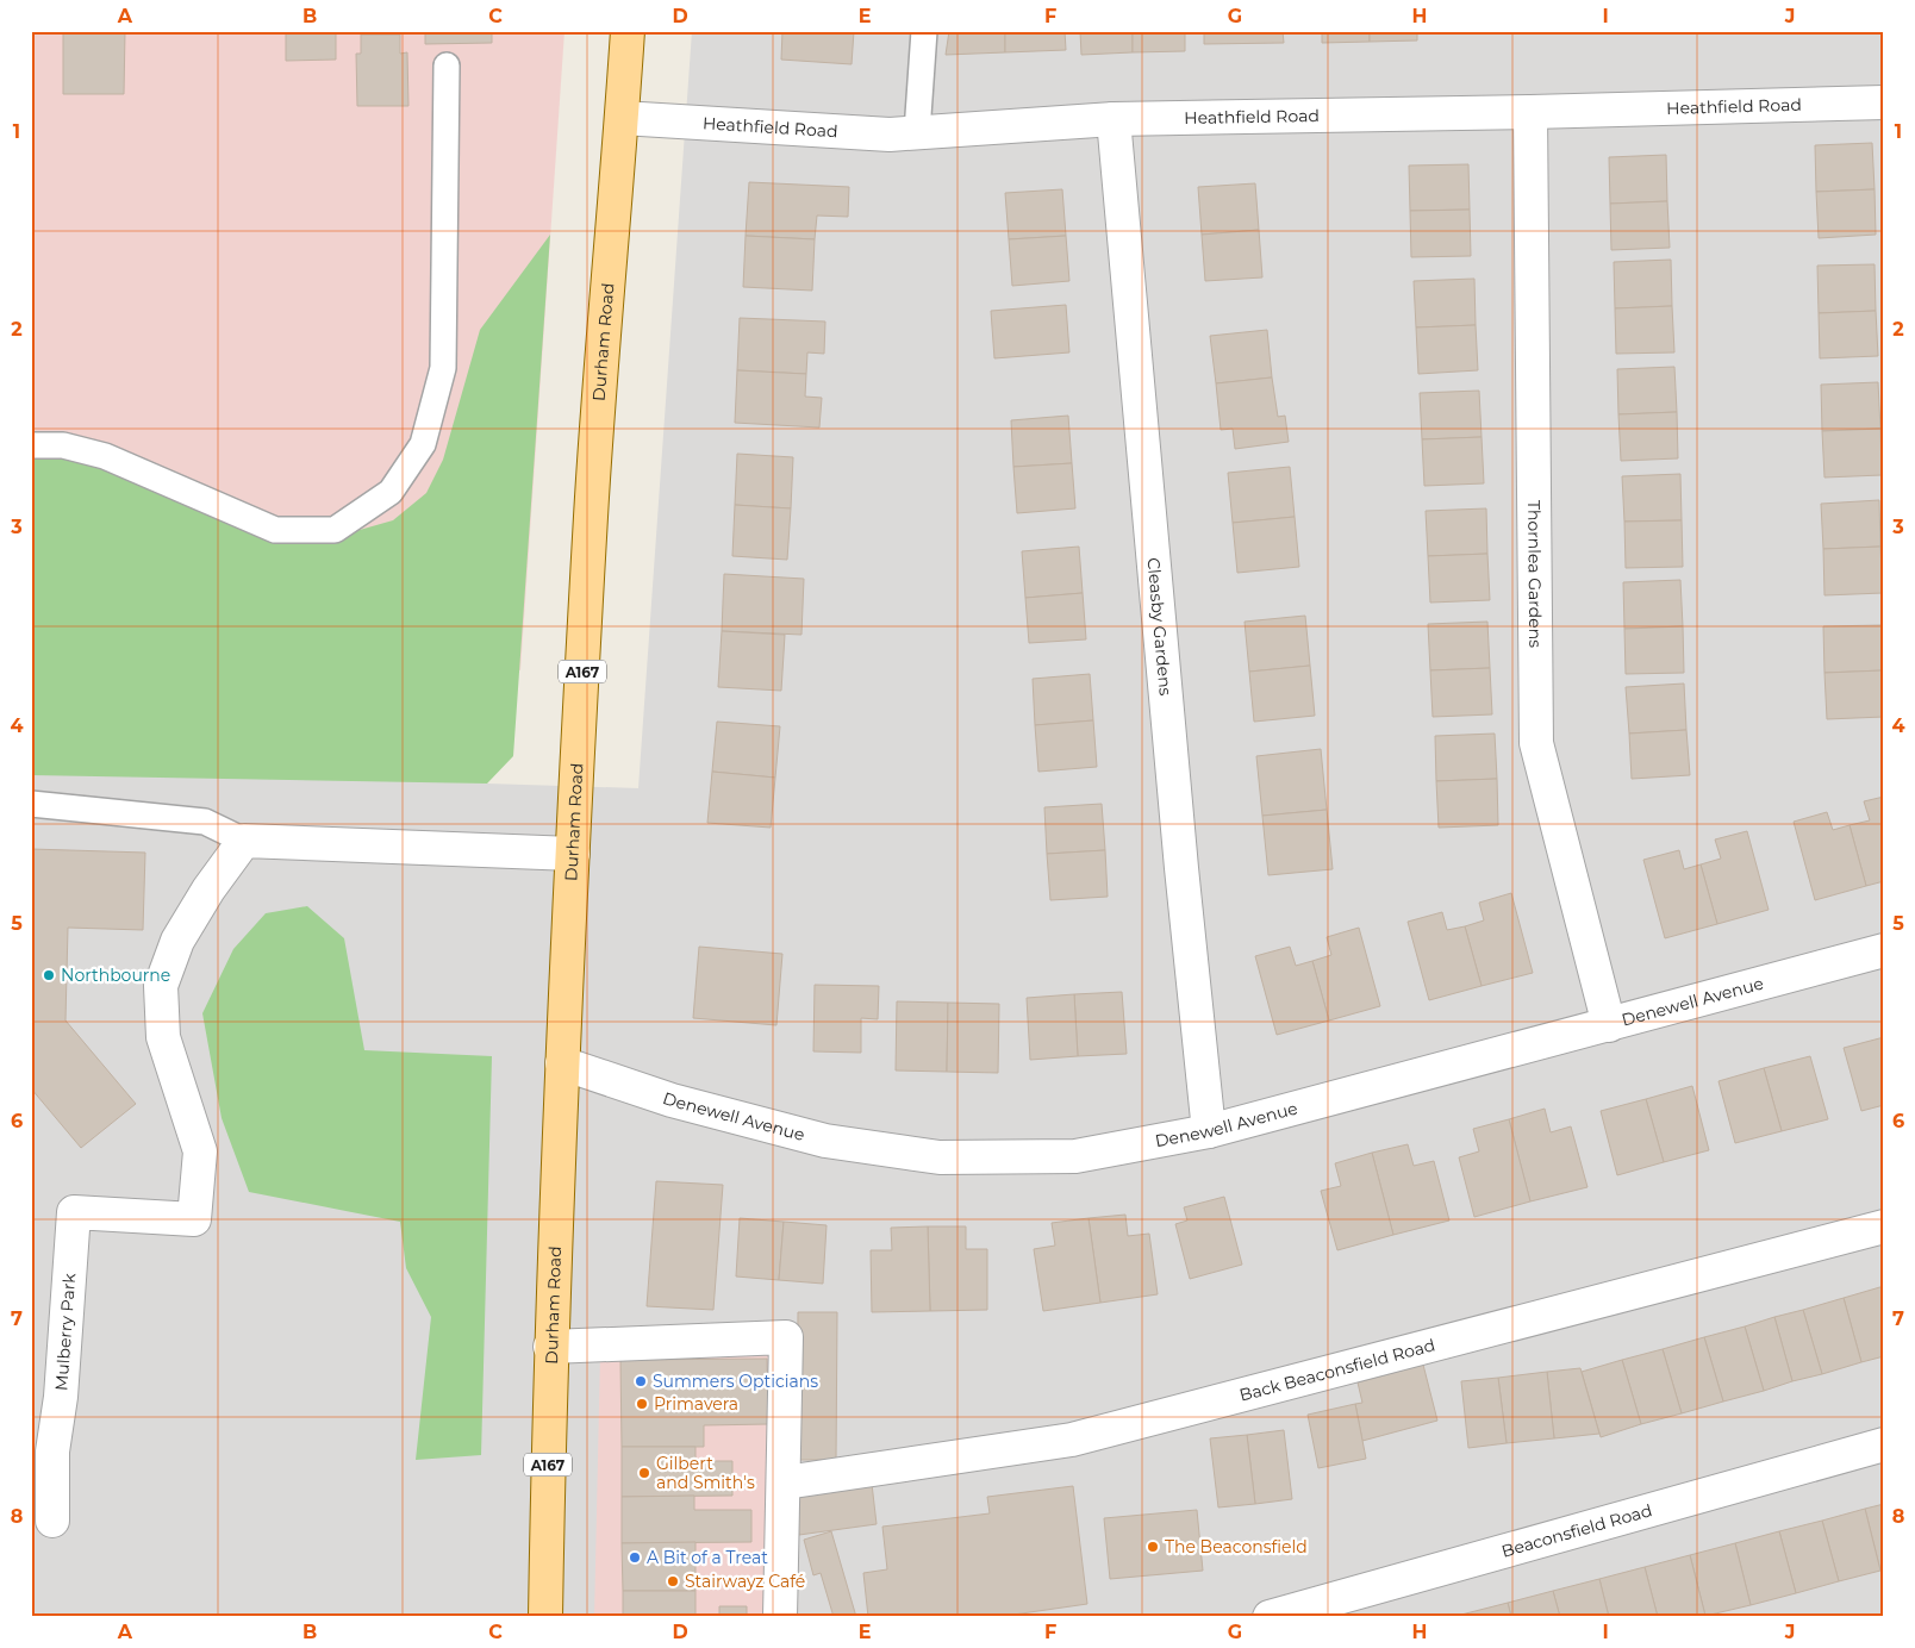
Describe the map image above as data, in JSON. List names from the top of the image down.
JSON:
{
  "streets": {
    "main road": ["Durham Road", "A167"],
    "street": [
      "Heathfield Road",
      "Thornlea Gardens",
      "Cleasby Gardens",
      "Denewell Avenue",
      "Mulberry Park",
      "Back Beaconsfield Road",
      "Beaconsfield Road"
    ]
  },
  "crossings": [
    ["Heathfield Road", "Durham Road"],
    ["Heathfield Road", "Thornlea Gardens"],
    ["Heathfield Road", "Cleasby Gardens"],
    ["Durham Road", "Denewell Avenue"],
    ["Thornlea Gardens", "Denewell Avenue"],
    ["Cleasby Gardens", "Denewell Avenue"]
  ],
  "places": [
    "Northbourne",
    "Summers Opticians",
    "Primavera",
    "Gilbert and Smith's",
    "The Beaconsfield",
    "A Bit of a Treat",
    "Stairwayz Café"
  ],
  "grid": {
    "columns": [
      "A",
      "B",
      "C",
      "D",
      "E",
      "F",
      "G",
      "H",
      "I",
      "J"
    ],
    "rows": [
      "1",
      "2",
      "3",
      "4",
      "5",
      "6",
      "7",
      "8"
    ]
  }
}
